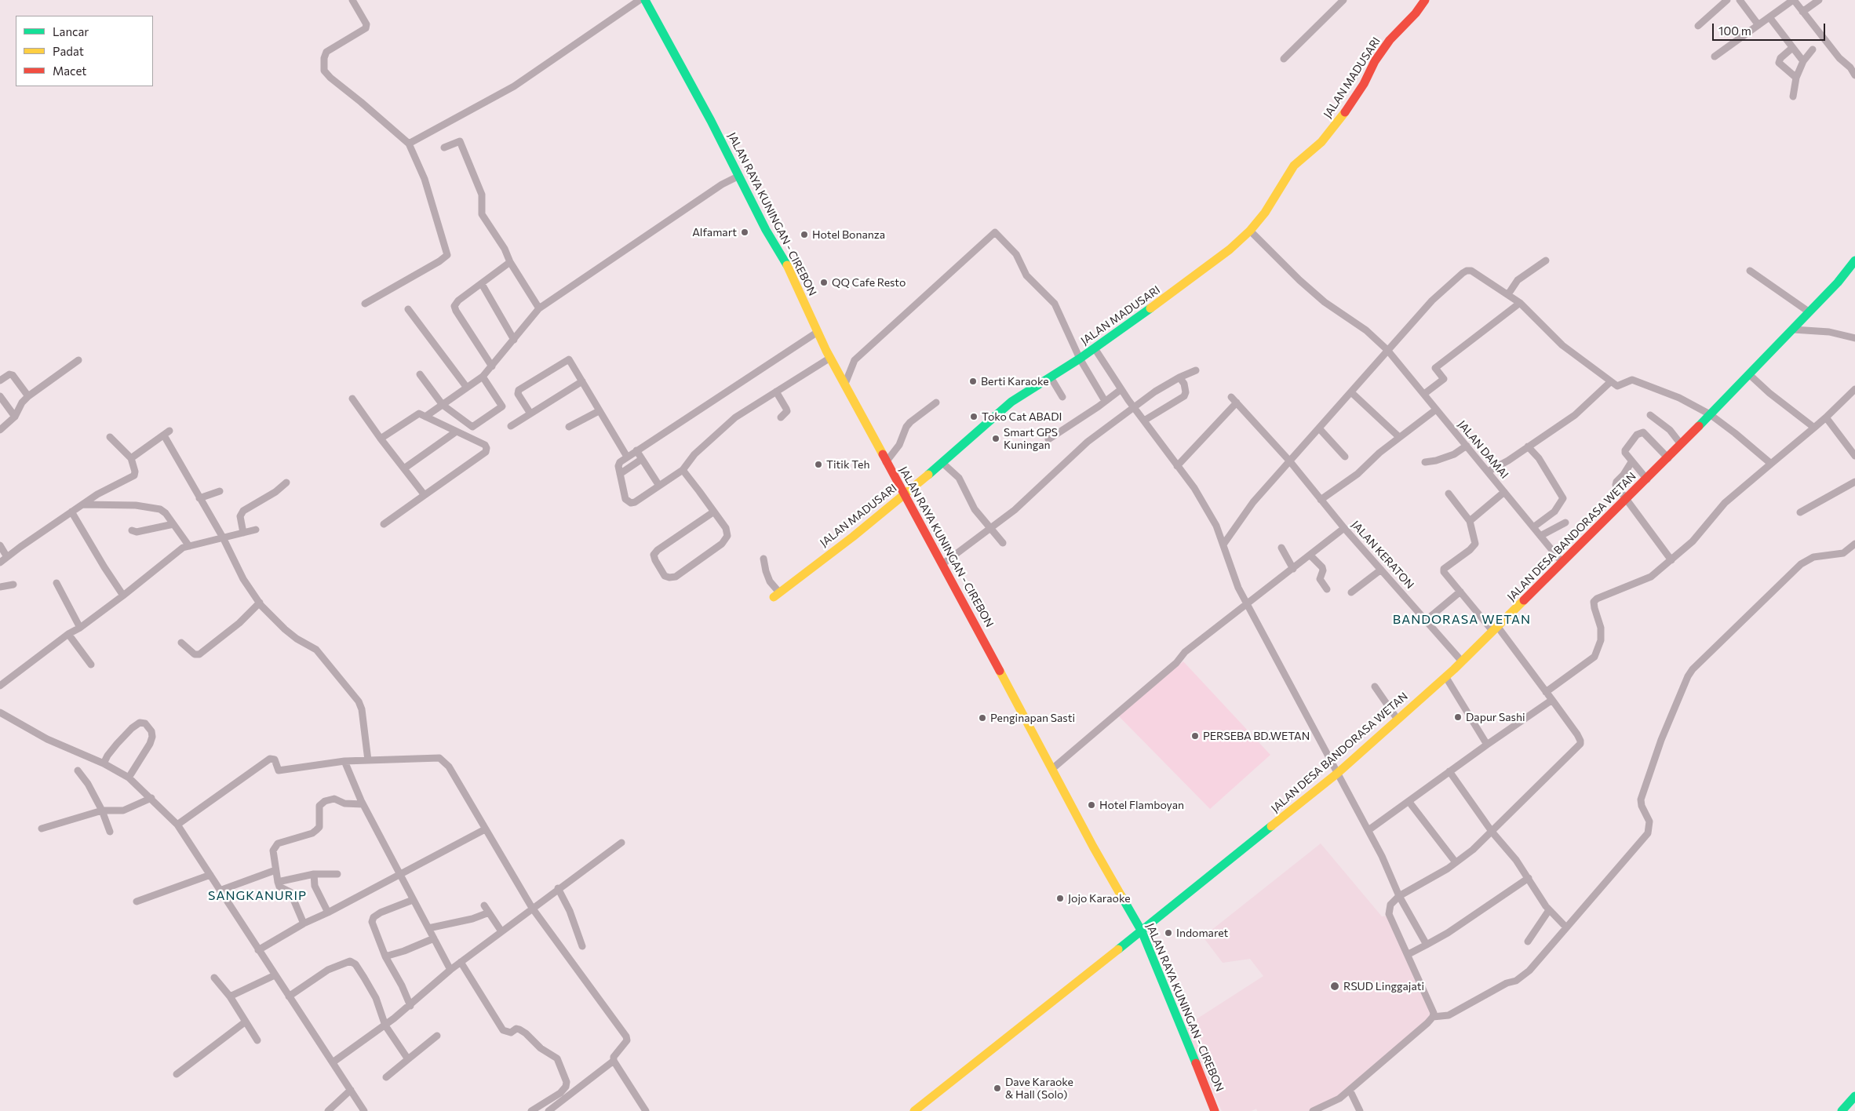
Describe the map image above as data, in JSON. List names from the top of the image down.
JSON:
{
  "streets": {
    "main road": ["JALAN MADUSARI", "JALAN RAYA KUNINGAN - CIREBON", "JALAN DESA BANDORASA WETAN"],
    "street": ["JALAN DAMAI", "JALAN KERATON"]
  },
  "crossings": [
    ["JALAN MADUSARI", "JALAN RAYA KUNINGAN - CIREBON"],
    ["JALAN MADUSARI", "JALAN DAMAI"],
    ["JALAN RAYA KUNINGAN - CIREBON", "JALAN DESA BANDORASA WETAN"],
    ["JALAN DAMAI", "JALAN DESA BANDORASA WETAN"],
    ["JALAN DESA BANDORASA WETAN", "JALAN KERATON"]
  ],
  "districts": ["BANDORASA WETAN", "SANGKANURIP"],
  "places": [
    "Alfamart",
    "Hotel Bonanza",
    "QQ Cafe Resto",
    "Berti Karaoke",
    "Toko Cat ABADI",
    "Smart GPS Kuningan",
    "Titik Teh",
    "Dapur Sashi",
    "Penginapan Sasti",
    "PERSEBA BD.WETAN",
    "Hotel Flamboyan",
    "Jojo Karaoke",
    "Indomaret",
    "RSUD Linggajati",
    "Dave Karaoke & Hall (Solo)"
  ],
  "legend": ["Lancar", "Padat", "Macet"],
  "scale_bar": "100 m"
}
